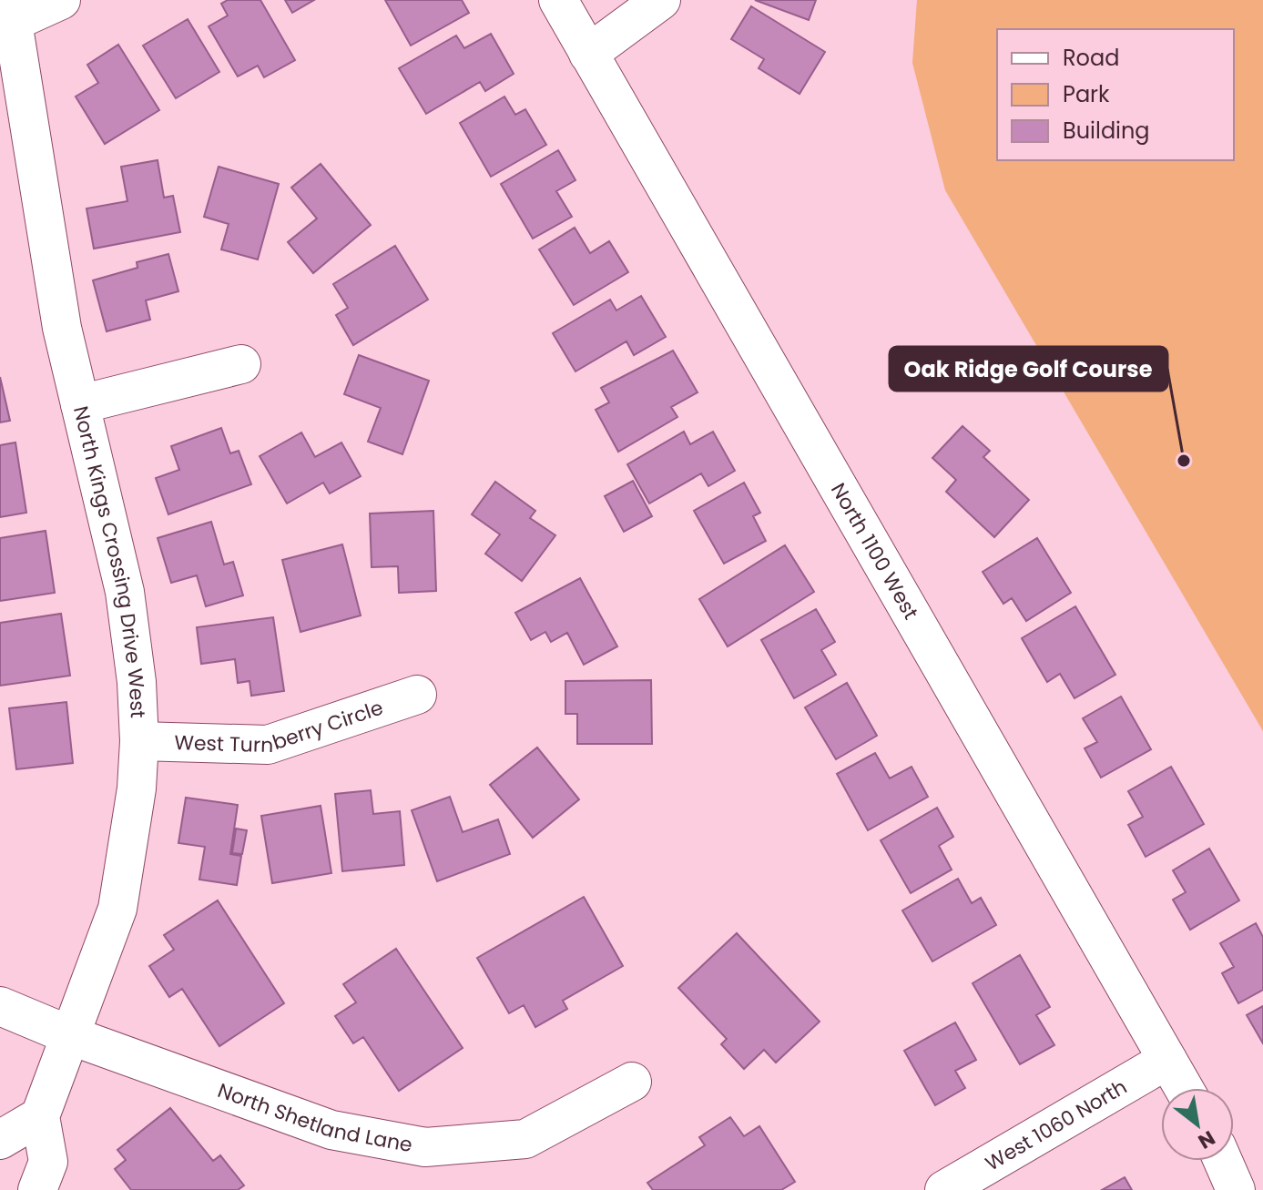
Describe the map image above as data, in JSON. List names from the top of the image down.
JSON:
{
  "streets": {
    "street": [
      "North 1100 West",
      "North Kings Crossing Drive West",
      "West Turnberry Circle",
      "North Shetland Lane",
      "West 1060 North"
    ]
  },
  "crossings": [
    ["North 1100 West", "West 1060 North"],
    ["North Kings Crossing Drive West", "West Turnberry Circle"],
    ["North Kings Crossing Drive West", "North Shetland Lane"]
  ],
  "places": ["Oak Ridge Golf Course"],
  "legend": ["Road", "Park", "Building"],
  "north": "bottom right"
}
